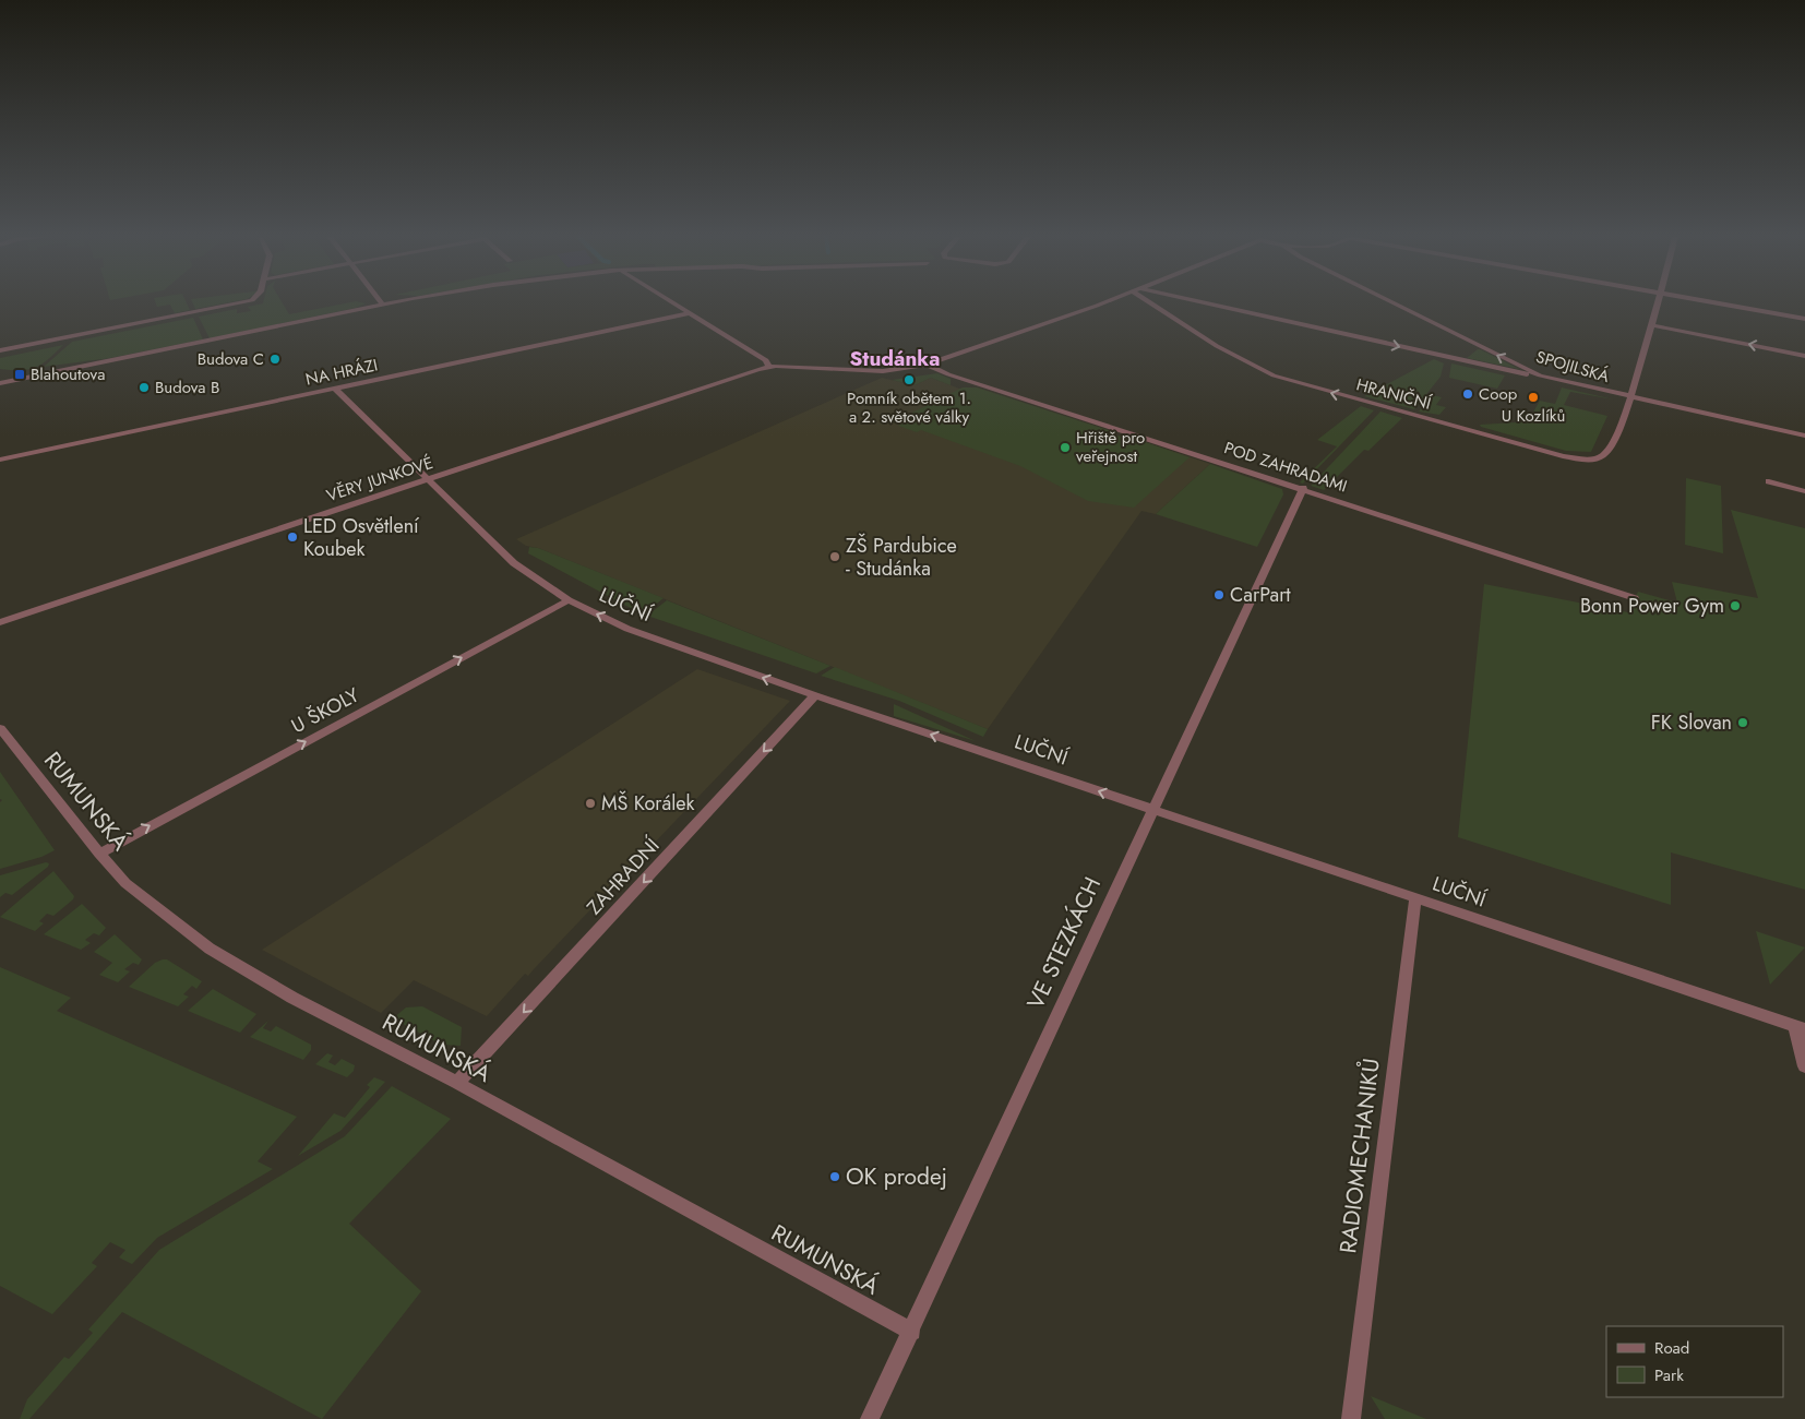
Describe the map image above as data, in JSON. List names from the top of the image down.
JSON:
{
  "streets": {
    "street": [
      "SPOJILSKÁ",
      "NA HRÁZI",
      "HRANIČNÍ",
      "POD ZAHRADAMI",
      "VĚRY JUNKOVÉ",
      "LUČNÍ",
      "U ŠKOLY",
      "RUMUNSKÁ",
      "ZAHRADNÍ",
      "VE STEZKÁCH",
      "RADIOMECHANIKŮ"
    ]
  },
  "crossings": [
    ["SPOJILSKÁ", "HRANIČNÍ"],
    ["NA HRÁZI", "LUČNÍ"],
    ["POD ZAHRADAMI", "VE STEZKÁCH"],
    ["VĚRY JUNKOVÉ", "LUČNÍ"],
    ["LUČNÍ", "U ŠKOLY"],
    ["LUČNÍ", "ZAHRADNÍ"],
    ["LUČNÍ", "VE STEZKÁCH"],
    ["LUČNÍ", "RADIOMECHANIKŮ"],
    ["U ŠKOLY", "RUMUNSKÁ"],
    ["RUMUNSKÁ", "ZAHRADNÍ"],
    ["RUMUNSKÁ", "VE STEZKÁCH"]
  ],
  "one_way": ["LUČNÍ", "U ŠKOLY", "ZAHRADNÍ"],
  "districts": ["Studánka"],
  "places": {
    "other": [
      "Budova C",
      "Pomník obětem 1. a 2. světové války",
      "Budova B",
      "Coop",
      "U Kozlíků",
      "Hřiště pro veřejnost",
      "LED Osvětlení Koubek",
      "ZŠ Pardubice - Studánka",
      "CarPart",
      "Bonn Power Gym",
      "FK Slovan",
      "MŠ Korálek",
      "OK prodej"
    ],
    "transit": ["Blahoutova"]
  },
  "legend": ["Road", "Park"]
}
